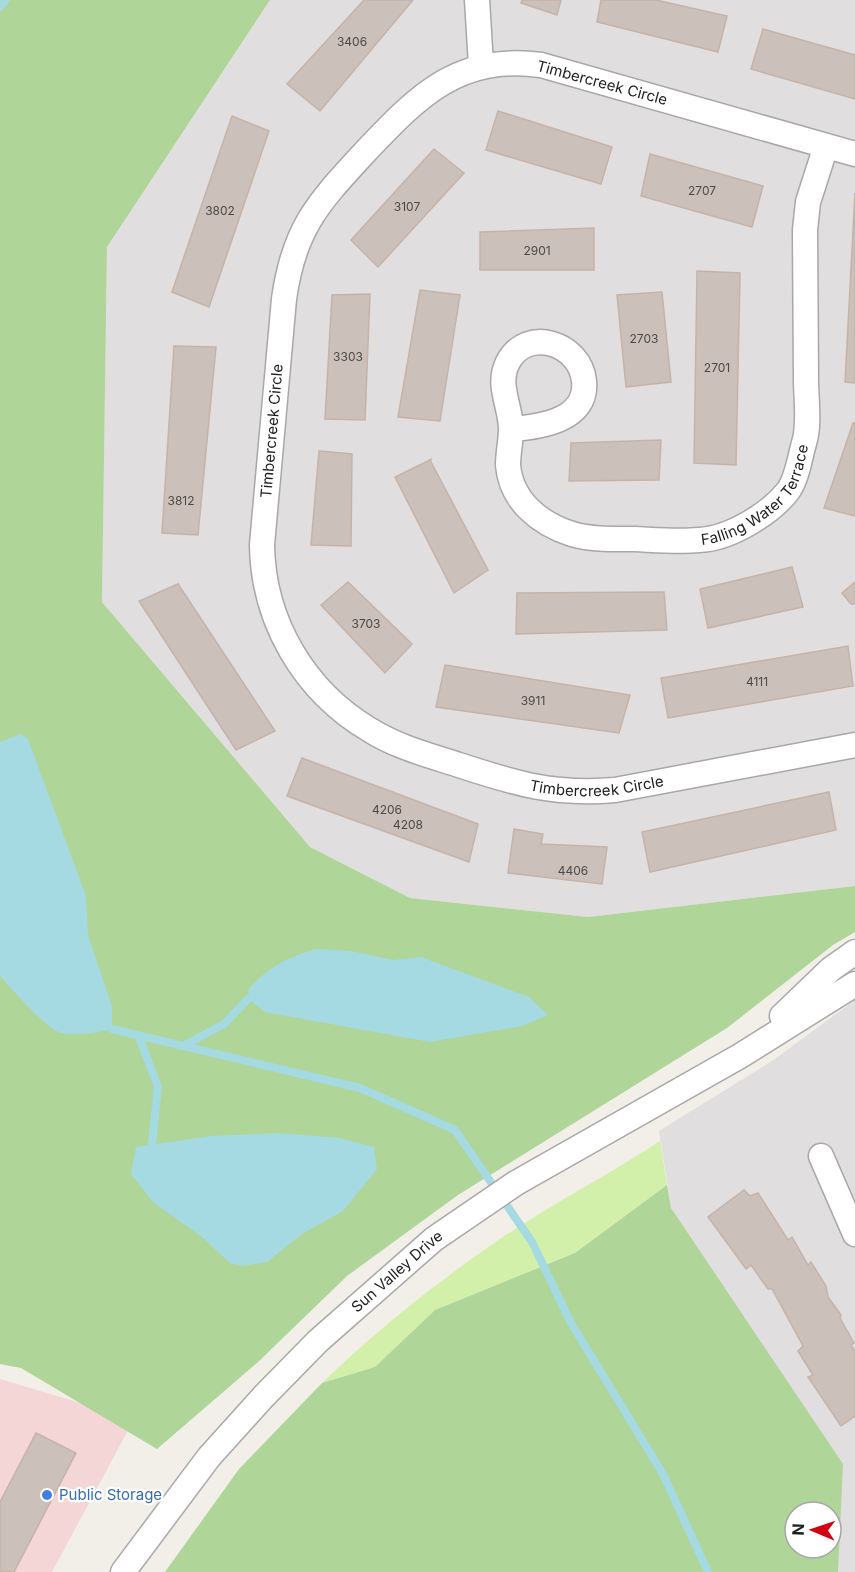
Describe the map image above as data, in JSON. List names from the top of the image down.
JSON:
{
  "streets": {
    "street": ["Timbercreek Circle", "Falling Water Terrace", "Sun Valley Drive"]
  },
  "crossings": [
    ["Timbercreek Circle", "Falling Water Terrace"]
  ],
  "places": ["Public Storage"],
  "house_numbers": [
    "3406",
    "2707",
    "3107",
    "3802",
    "2901",
    "2703",
    "3303",
    "2701",
    "3812",
    "3703",
    "4111",
    "3911",
    "4206",
    "4208",
    "4406"
  ],
  "north": "left"
}
